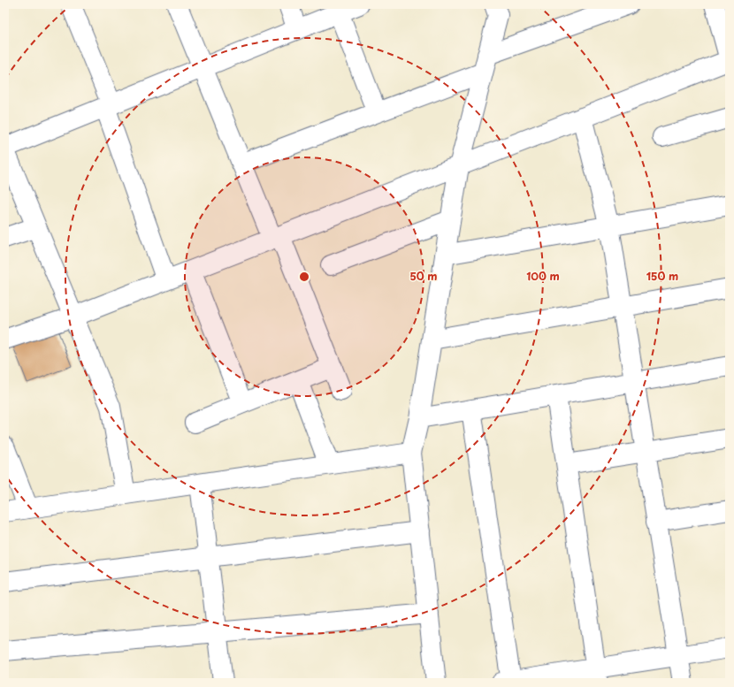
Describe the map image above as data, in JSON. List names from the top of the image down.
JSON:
{
  "rings": ["50 m", "100 m", "150 m"]
}
